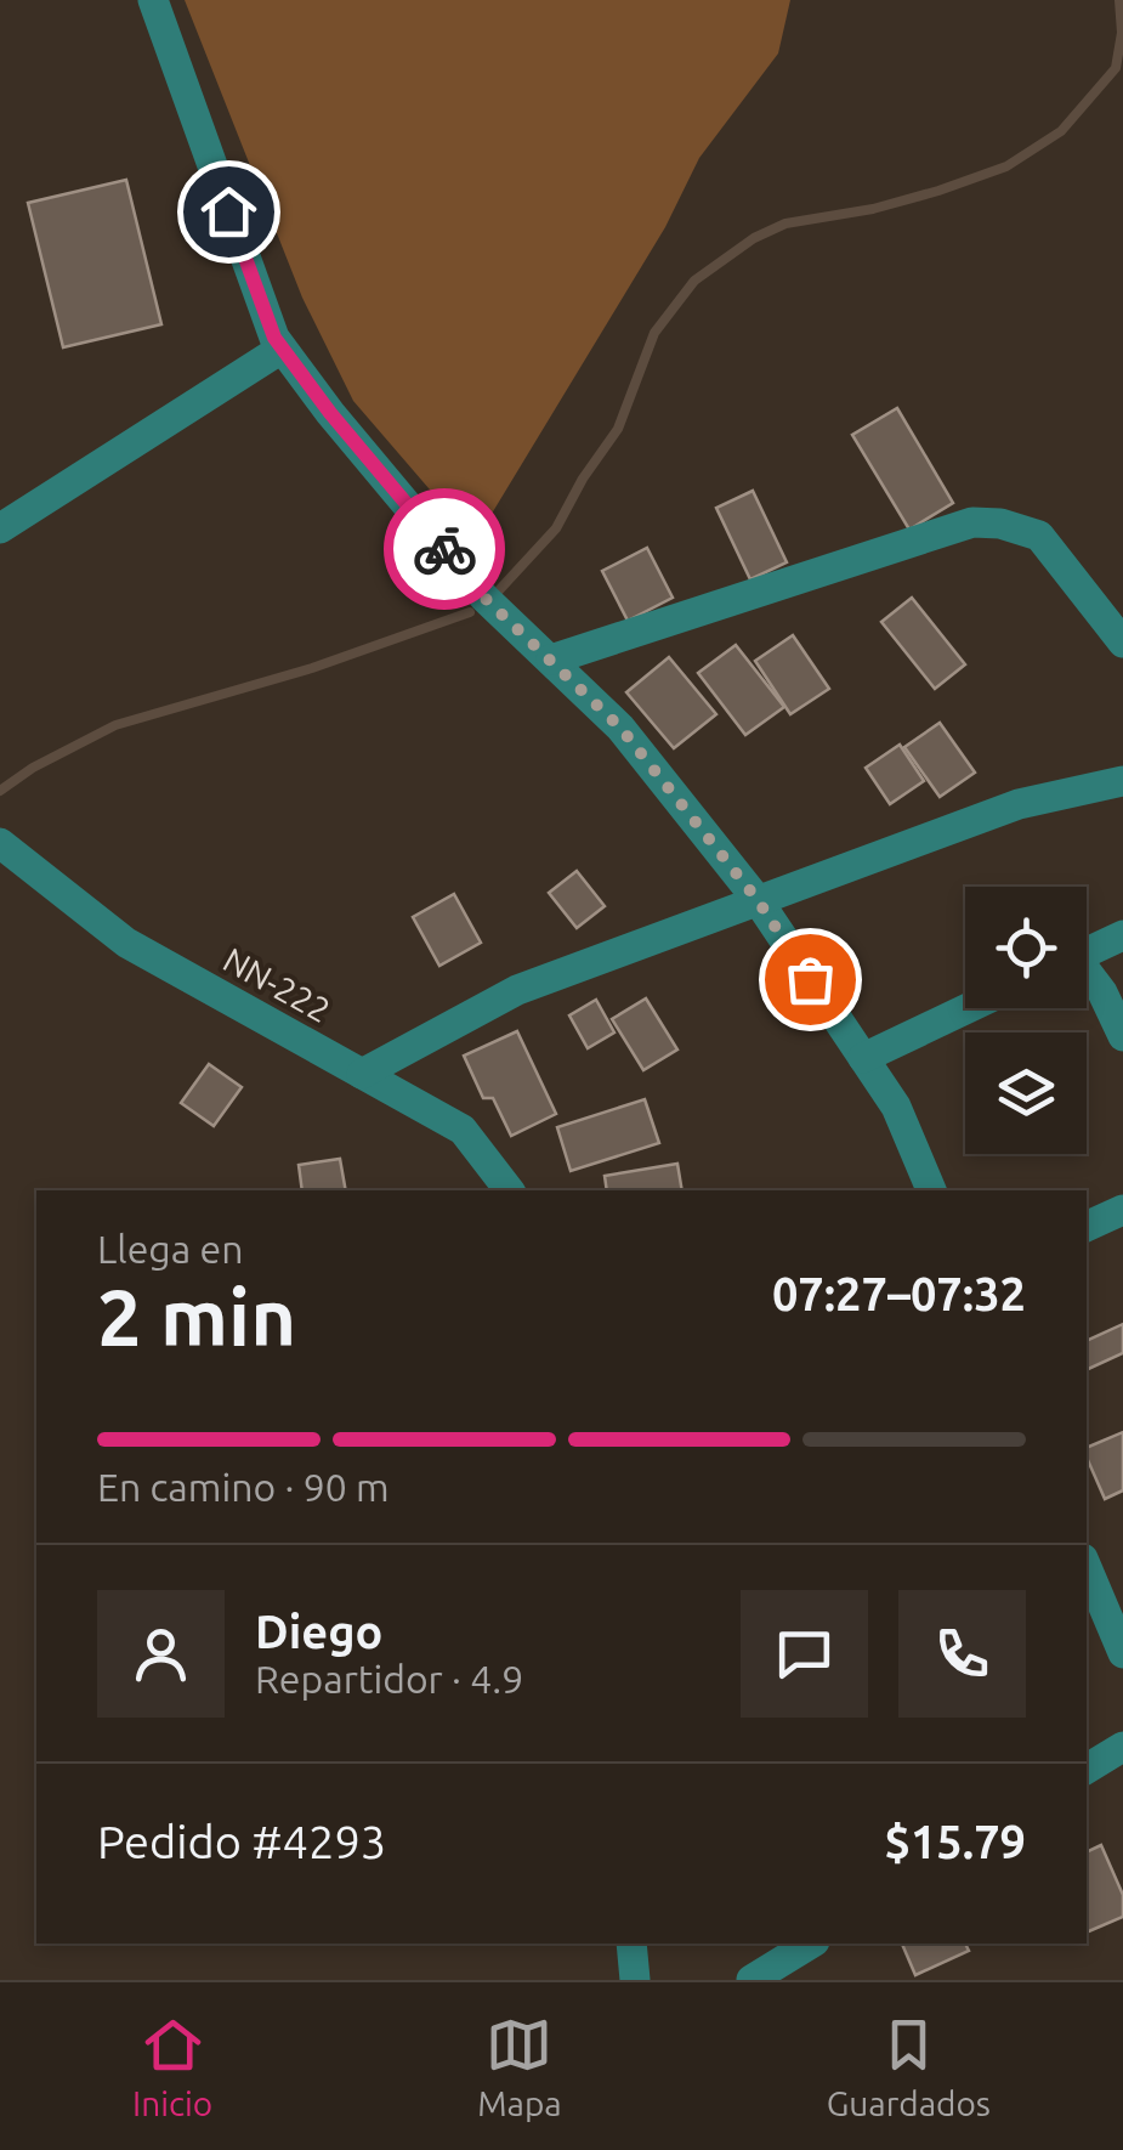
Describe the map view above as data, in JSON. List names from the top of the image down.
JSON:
{
  "streets": {
    "street": ["NN-222"]
  },
  "page": {
    "heading": ["2 min", "Llega en", "07:27–07:32"],
    "panel": [
      "Diego",
      "Repartidor · 4.9",
      "Pedido #4293",
      "$15.79"
    ],
    "bar": "En camino · 90 m",
    "tabs": ["Inicio", "Mapa", "Guardados"]
  }
}
